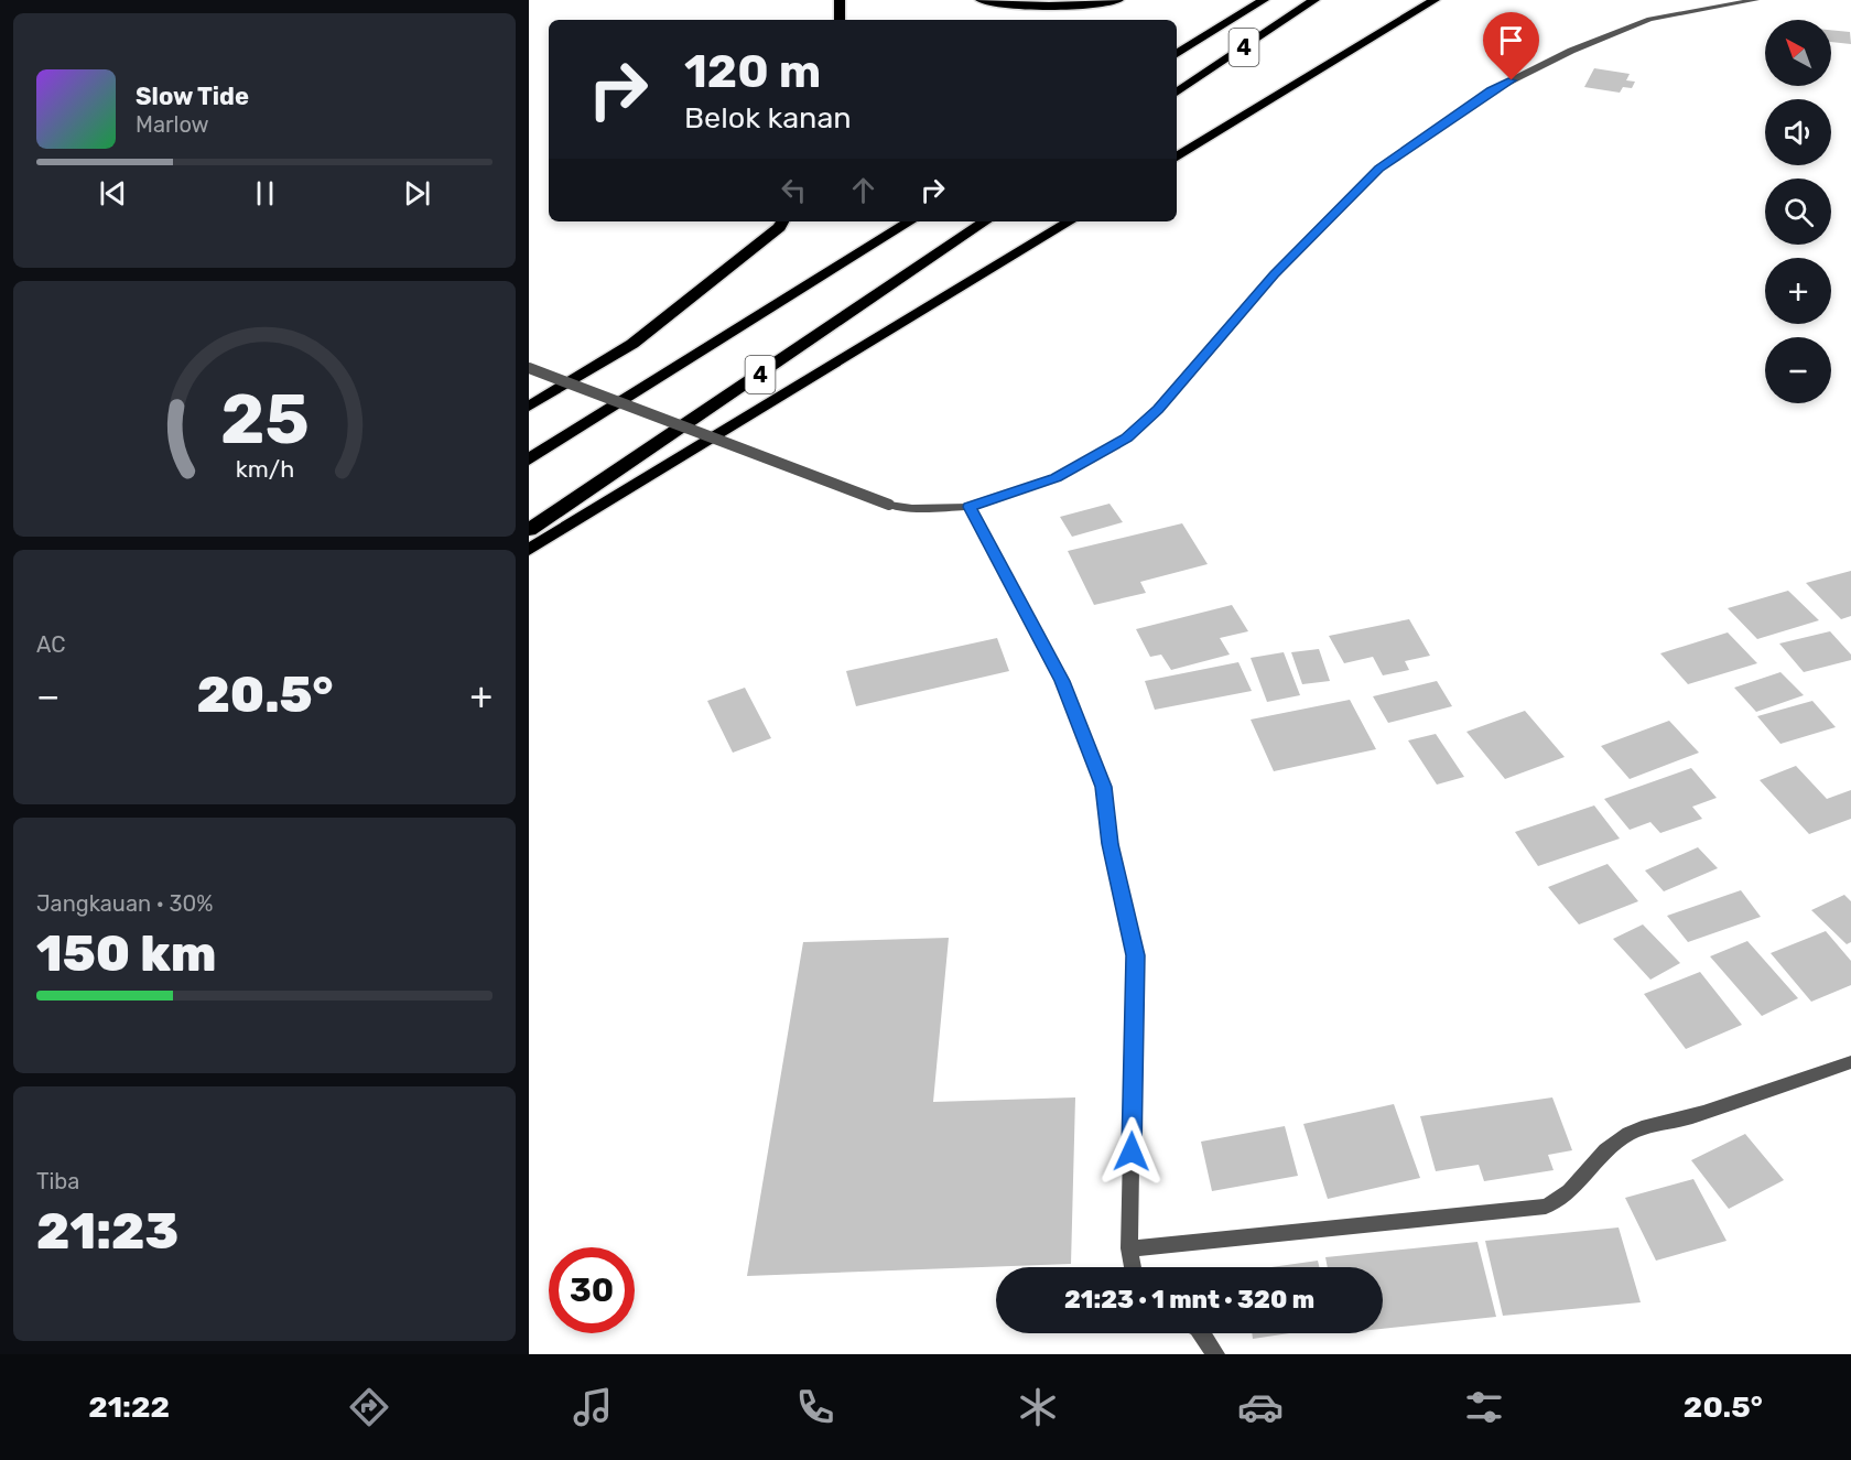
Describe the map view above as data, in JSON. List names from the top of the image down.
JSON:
{
  "streets": {
    "highway": ["4"]
  },
  "north": "top left",
  "page": {
    "map_buttons": ["+", "−"],
    "turn": ["120 m", "Belok kanan"],
    "song": ["Slow Tide", "Marlow"],
    "tile": [
      "AC",
      ["Jangkauan · 30%", "150 km"],
      ["Tiba", "21:23"]
    ],
    "heat": ["−", "20.5°", "+"],
    "limit": "30",
    "trip": "21:23 · 1 mnt · 320 m",
    "tabs": ["21:22", "20.5°"],
    "gauge": ["25", "km/h"]
  }
}
